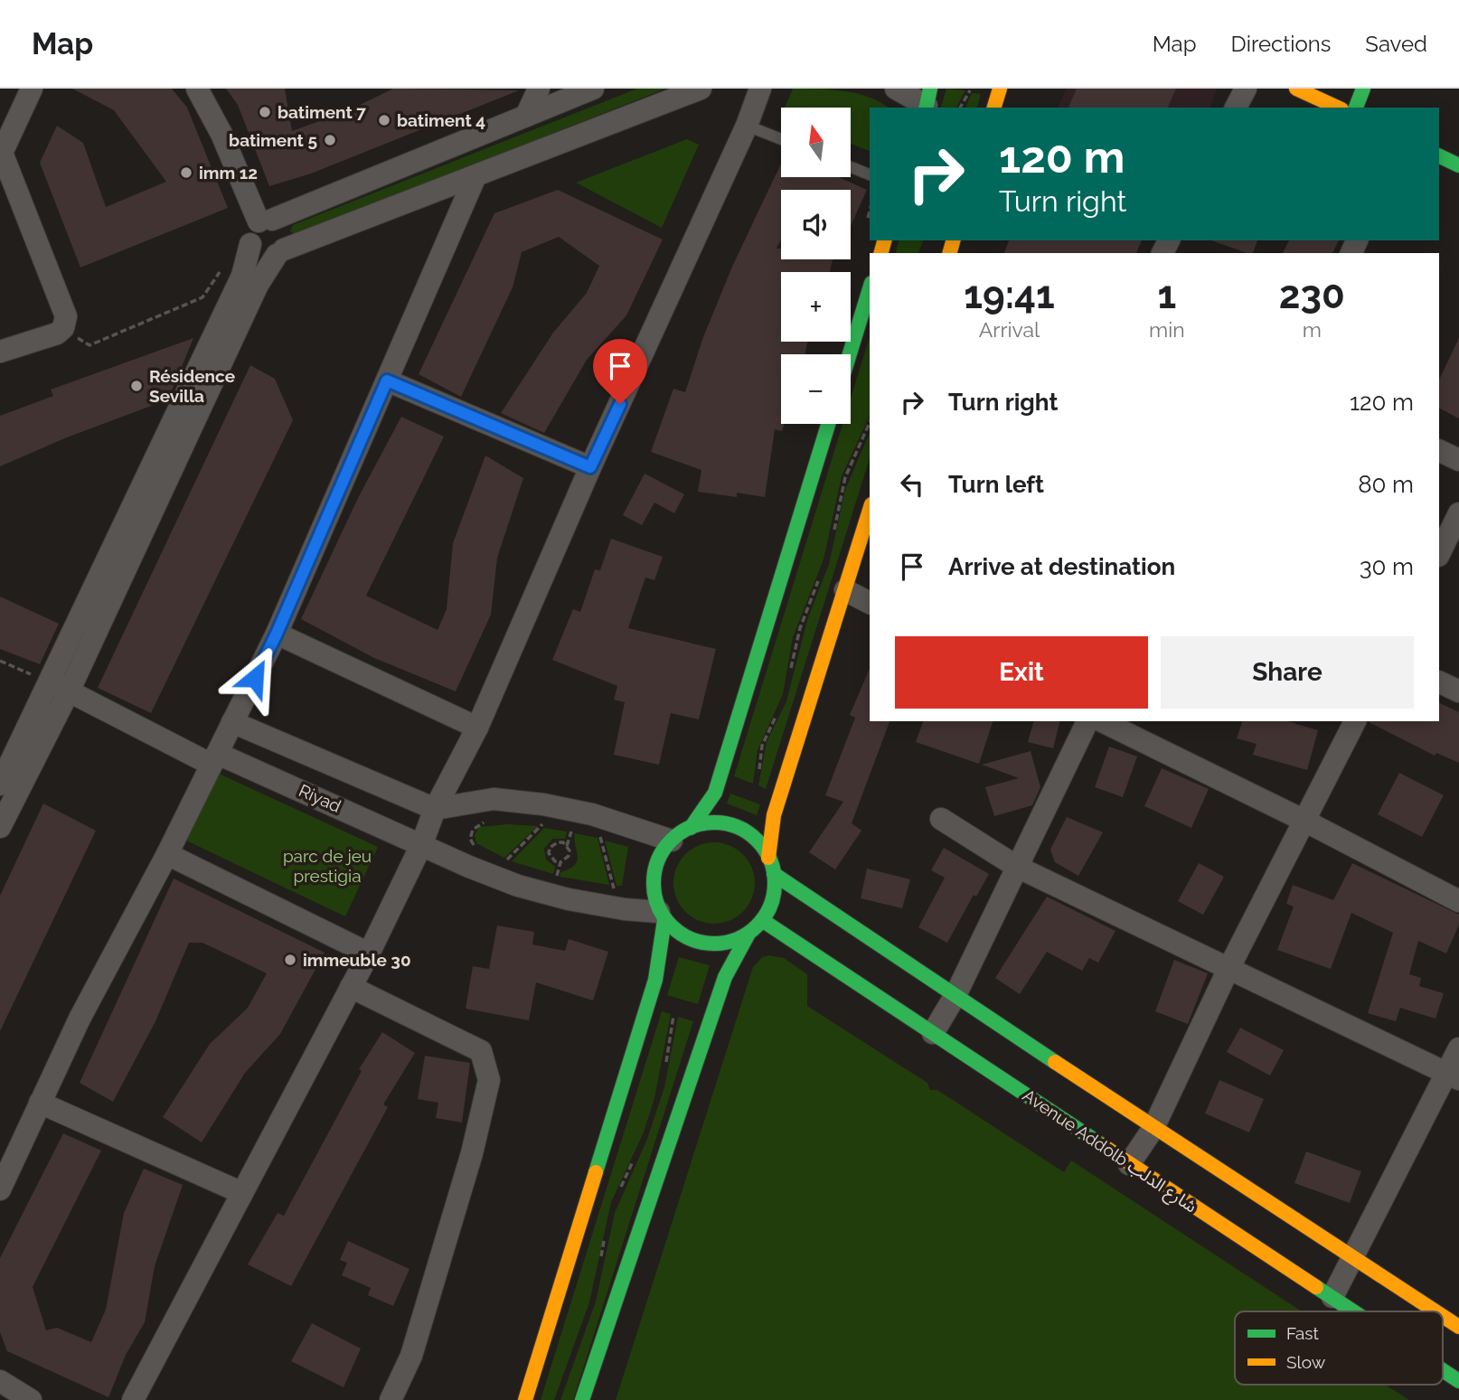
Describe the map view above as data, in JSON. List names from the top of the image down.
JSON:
{
  "streets": {
    "main road": ["Avenue Addolb شارع الدلب"],
    "street": ["Riyad"]
  },
  "parks": ["parc de jeu prestigia"],
  "places": [
    "batiment 7",
    "batiment 4",
    "batiment 5",
    "imm 12",
    "Résidence Sevilla",
    "immeuble 30"
  ],
  "legend": ["Fast", "Slow"],
  "north": "top",
  "page": {
    "header": "Map",
    "nav": ["Map", "Directions", "Saved"],
    "map_buttons": ["+", "−"],
    "turn": ["120 m", "Turn right"],
    "eta": [
      "19:41",
      "Arrival",
      "1",
      "min",
      "230",
      "m"
    ],
    "list": [
      {
        "name": "Turn right",
        "value": "120 m"
      },
      {
        "name": "Turn left",
        "value": "80 m"
      },
      {
        "name": "Arrive at destination",
        "value": "30 m"
      }
    ],
    "buttons": ["Exit", "Share"]
  }
}
